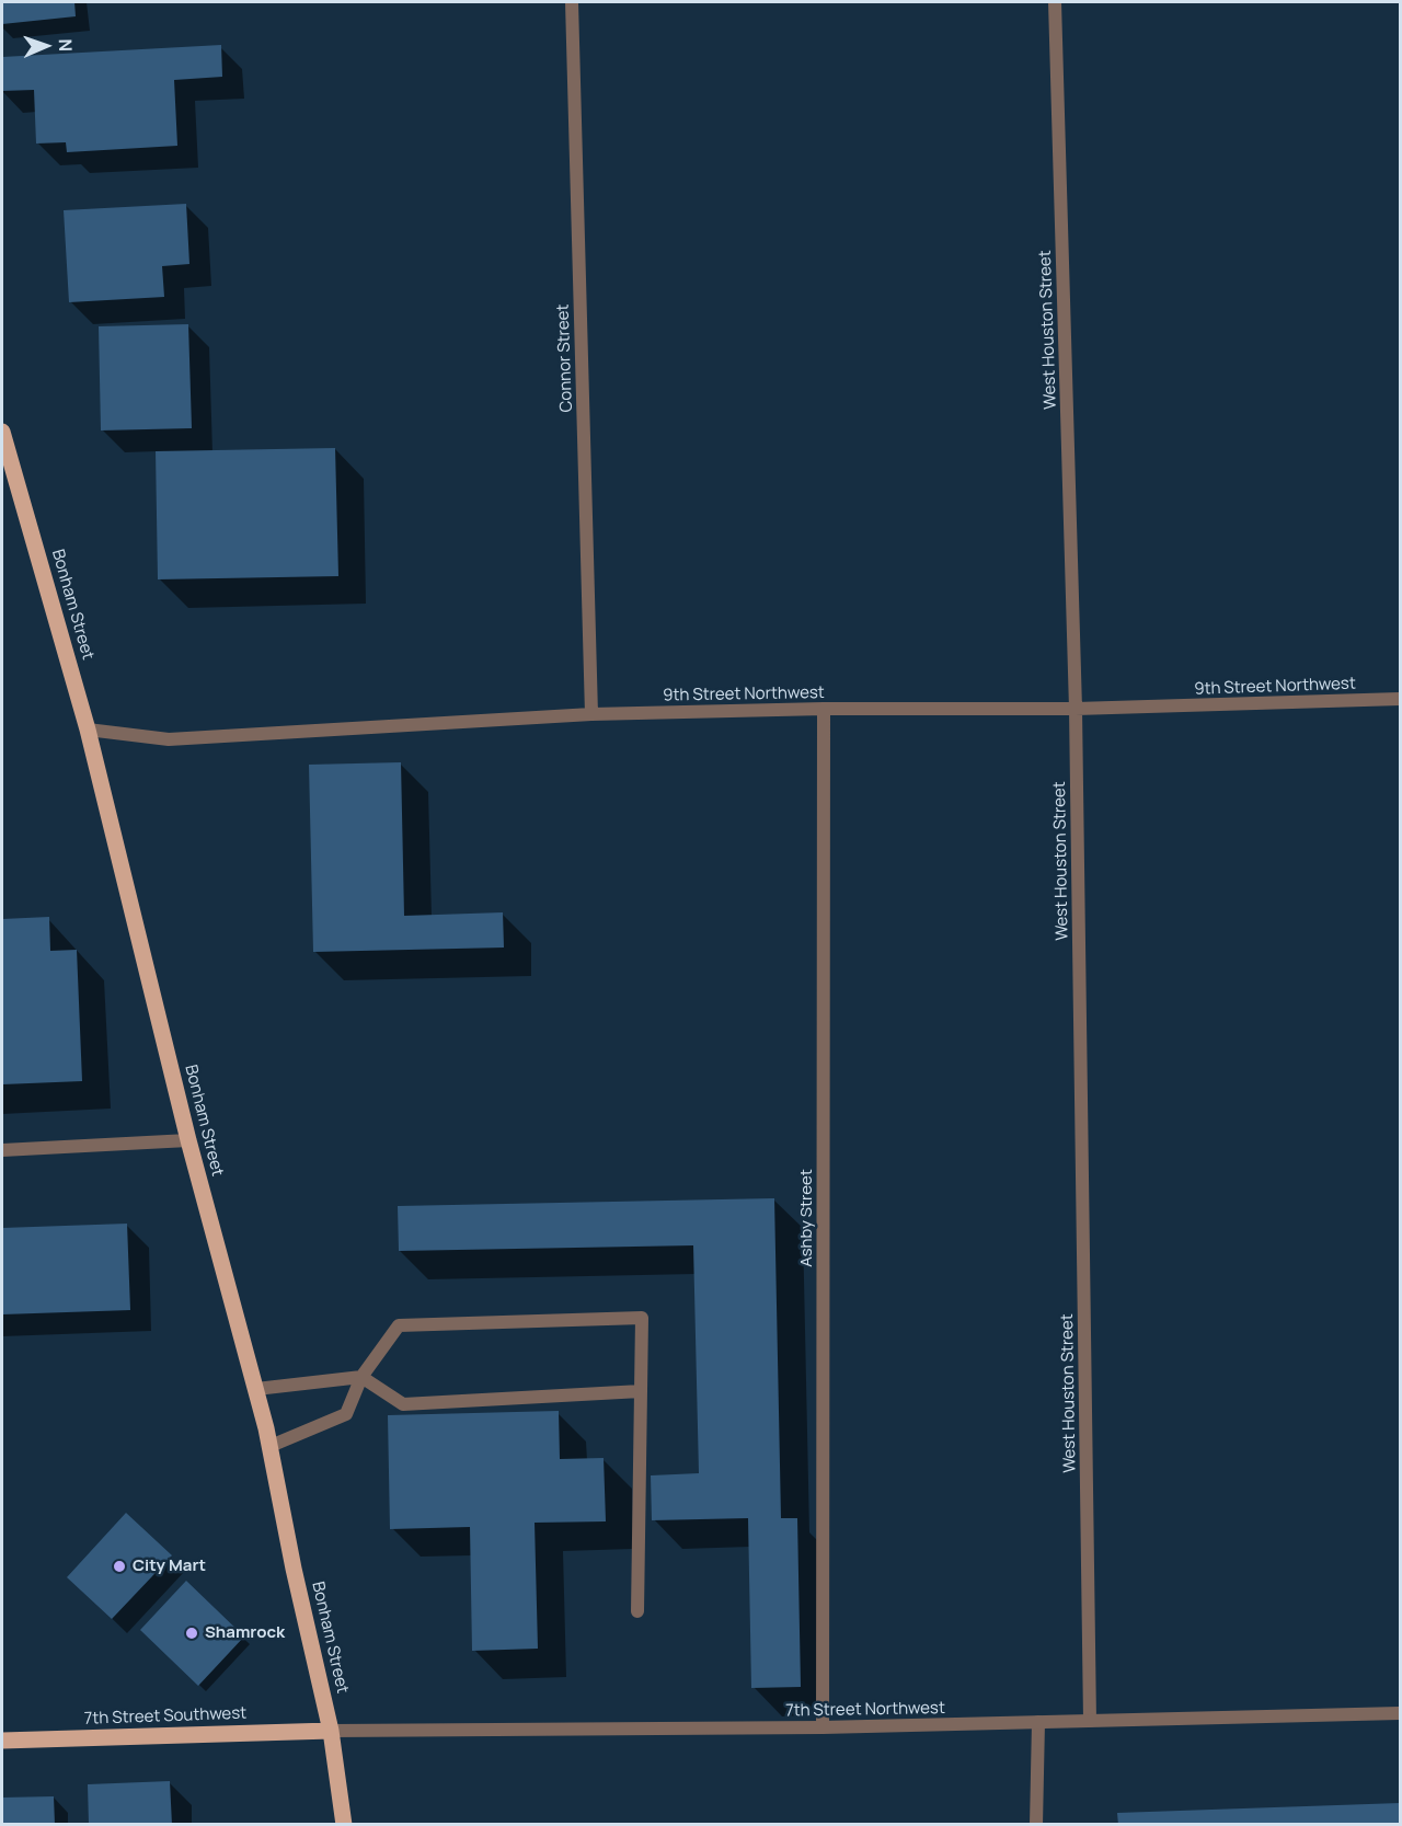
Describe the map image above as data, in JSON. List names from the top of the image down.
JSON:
{
  "streets": {
    "main road": ["Bonham Street", "7th Street Southwest"],
    "street": [
      "West Houston Street",
      "Connor Street",
      "9th Street Northwest",
      "Ashby Street",
      "7th Street Northwest"
    ]
  },
  "crossings": [
    ["West Houston Street", "9th Street Northwest"],
    ["West Houston Street", "7th Street Northwest"],
    ["Connor Street", "9th Street Northwest"],
    ["Bonham Street", "9th Street Northwest"],
    ["Bonham Street", "7th Street Northwest"],
    ["Bonham Street", "7th Street Southwest"],
    ["9th Street Northwest", "Ashby Street"],
    ["Ashby Street", "7th Street Northwest"],
    ["7th Street Northwest", "7th Street Southwest"]
  ],
  "places": ["City Mart", "Shamrock"],
  "north": "right"
}
